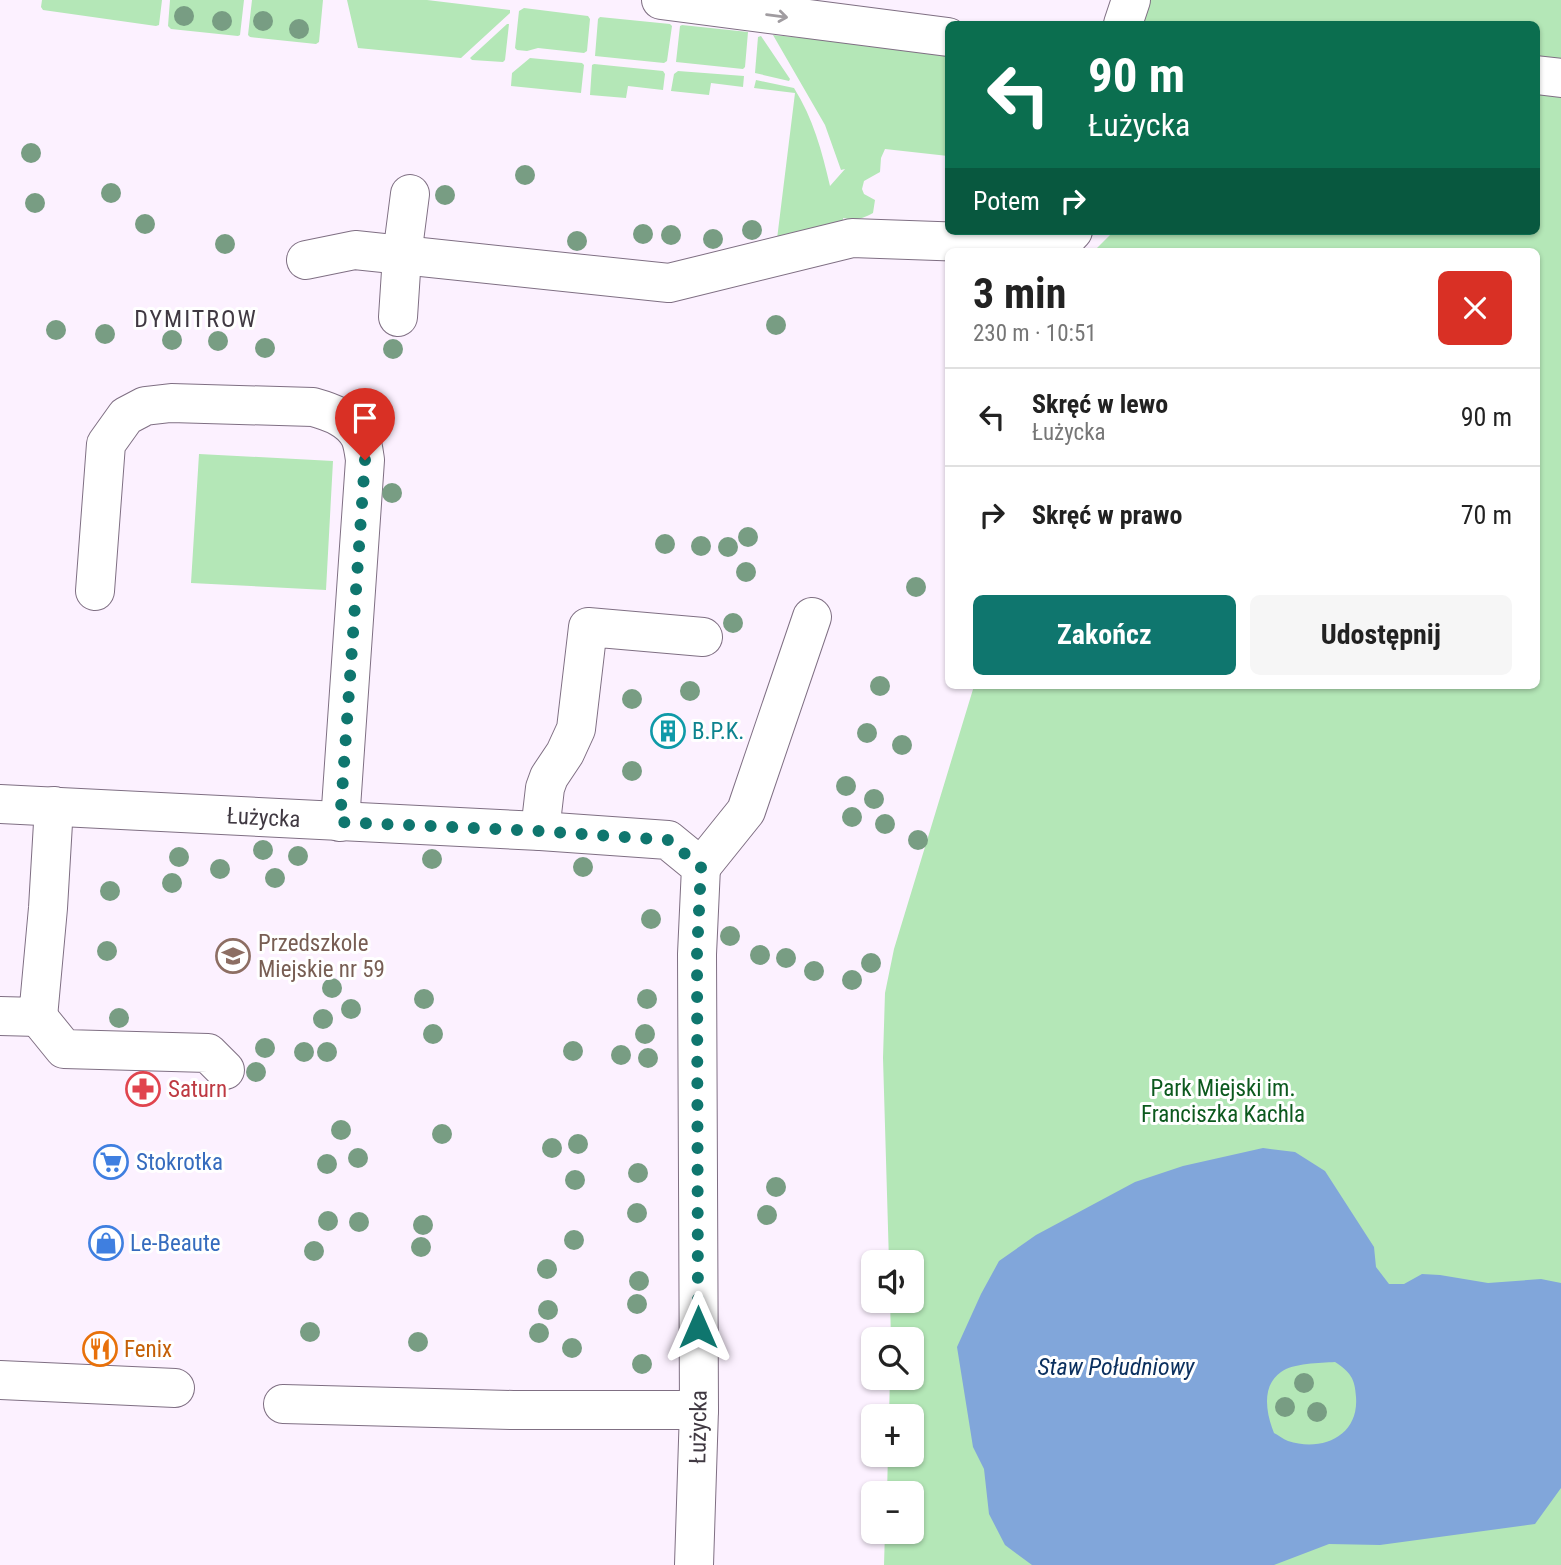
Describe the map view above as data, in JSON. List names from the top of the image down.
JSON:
{
  "streets": {
    "street": ["Łużycka"]
  },
  "districts": ["DYMITROW"],
  "water": ["Staw Południowy"],
  "parks": ["Park Miejski im. Franciszka Kachla"],
  "places": {
    "building": ["B.P.K."],
    "school or university": ["Przedszkole Miejskie nr 59"],
    "pharmacy": ["Saturn"],
    "supermarket": ["Stokrotka"],
    "shop": ["Le-Beaute"],
    "restaurant": ["Fenix"]
  },
  "page": {
    "turn": ["90 m", "Łużycka"],
    "then": "Potem",
    "heading": ["3 min", "230 m · 10:51"],
    "list": [
      {
        "name": "Skręć w lewo",
        "note": "Łużycka",
        "value": "90 m"
      },
      {
        "name": "Skręć w prawo",
        "value": "70 m"
      }
    ],
    "buttons": ["Zakończ", "Udostępnij"],
    "map_buttons": ["+", "−"]
  }
}
